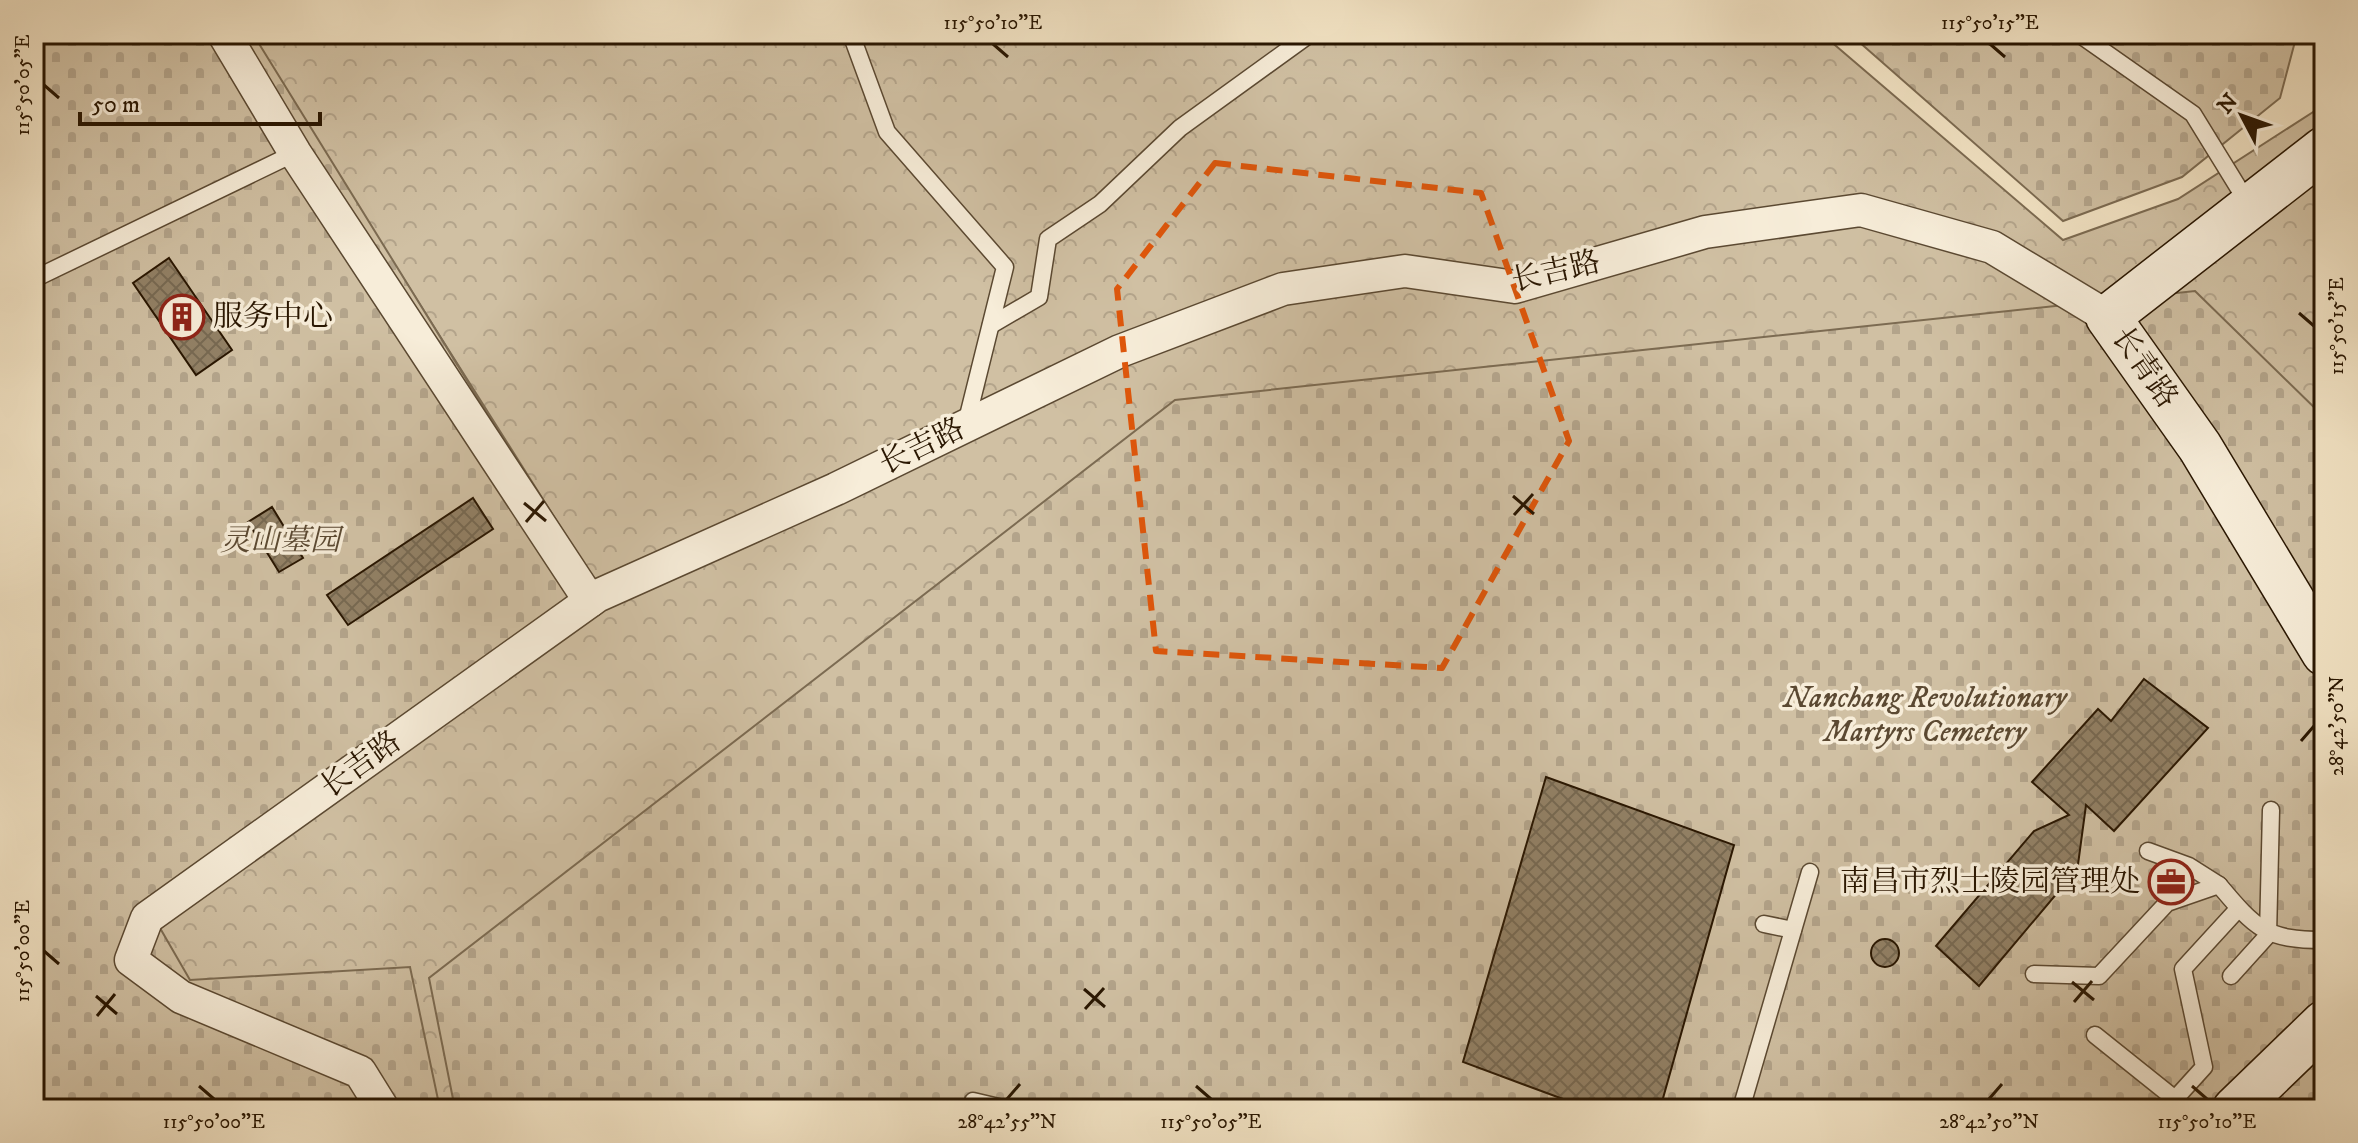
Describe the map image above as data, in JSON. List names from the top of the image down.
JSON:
{
  "streets": {
    "street": ["长吉路", "长青路"]
  },
  "crossings": [
    ["长吉路", "长青路"]
  ],
  "parks": ["灵山墓园", "Nanchang Revolutionary Martyrs Cemetery"],
  "places": {
    "building": ["服务中心"],
    "office": ["南昌市烈士陵园管理处"]
  },
  "scale_bar": "50 m",
  "north": "top left",
  "coordinates": [
    "115°50'10\"E",
    "115°50'15\"E",
    "115°50'05\"E",
    "28°42'50\"N",
    "115°50'00\"E",
    "28°42'55\"N"
  ]
}
